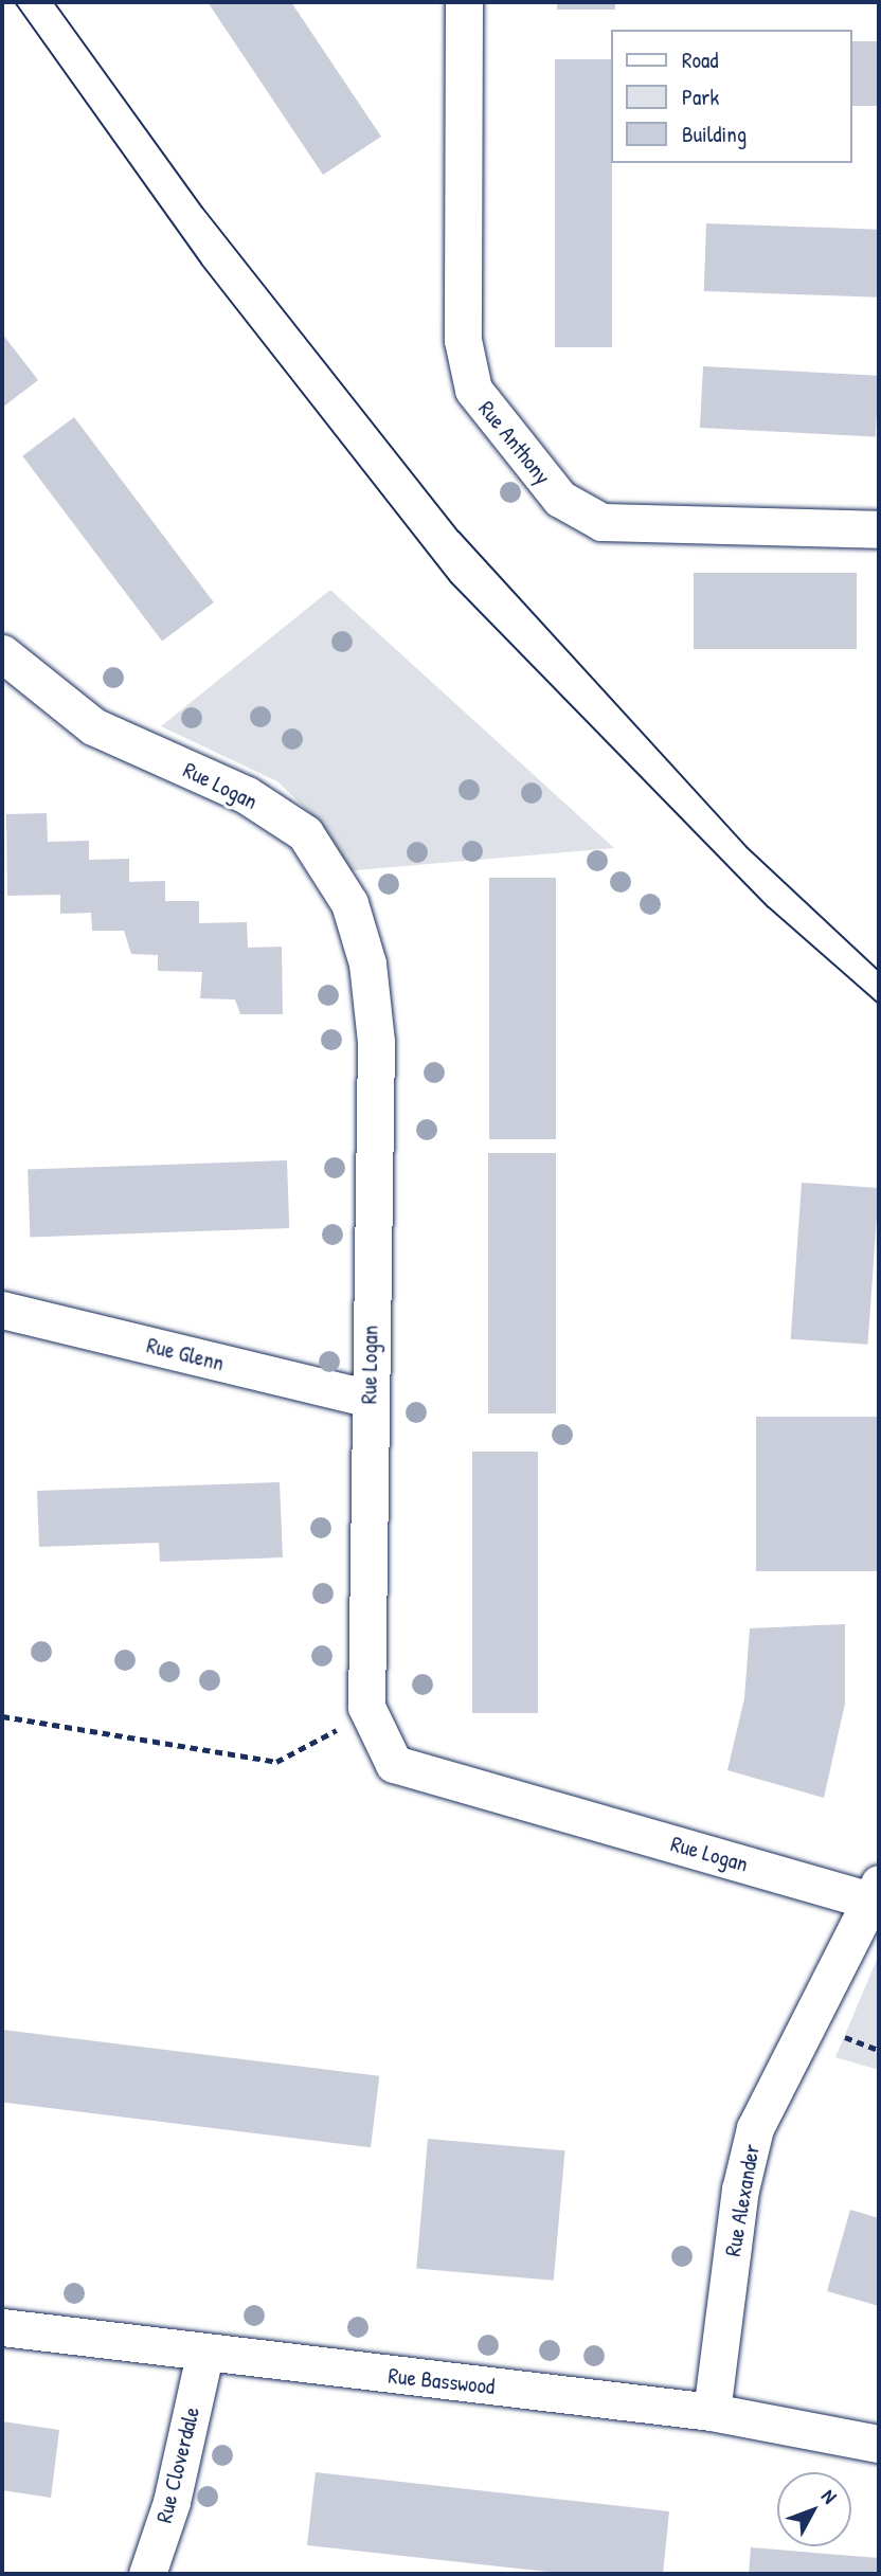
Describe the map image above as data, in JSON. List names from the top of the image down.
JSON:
{
  "streets": {
    "street": [
      "Rue Anthony",
      "Rue Logan",
      "Rue Glenn",
      "Rue Alexander",
      "Rue Basswood",
      "Rue Cloverdale"
    ]
  },
  "crossings": [
    ["Rue Logan", "Rue Glenn"],
    ["Rue Logan", "Rue Alexander"],
    ["Rue Alexander", "Rue Basswood"],
    ["Rue Basswood", "Rue Cloverdale"]
  ],
  "legend": ["Road", "Park", "Building"],
  "north": "top right"
}
